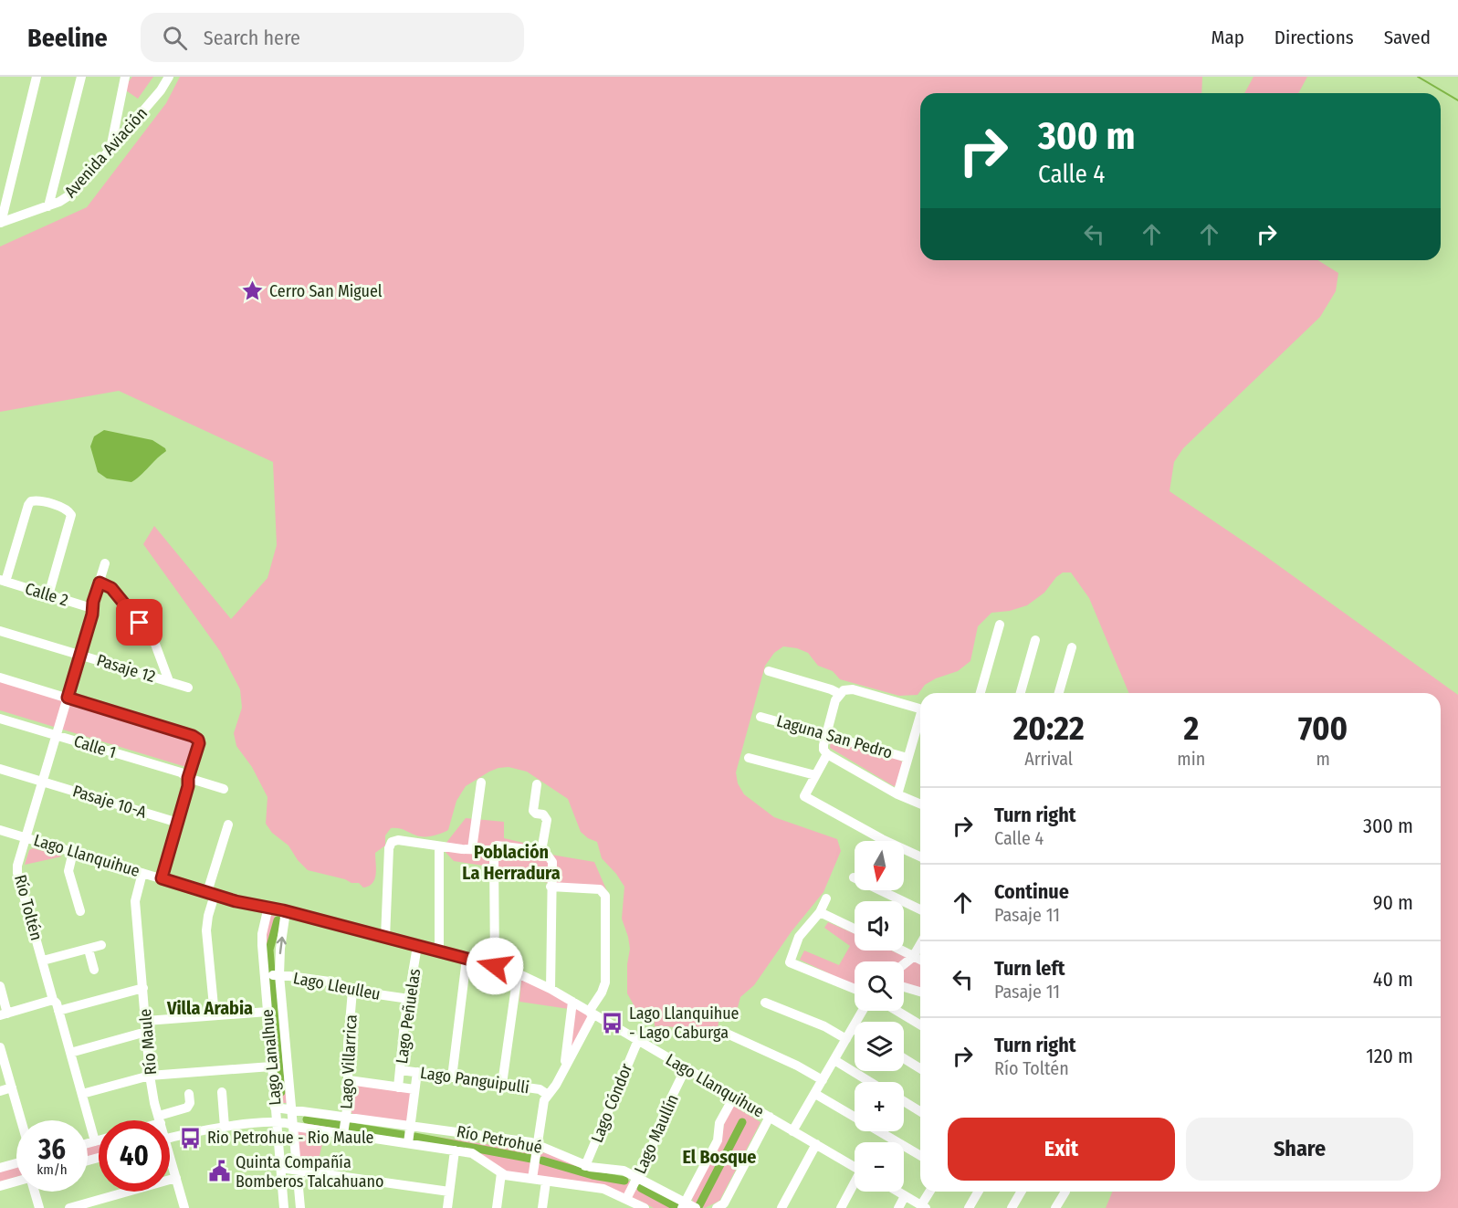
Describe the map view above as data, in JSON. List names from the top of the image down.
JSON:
{
  "streets": {
    "street": [
      "Avenida Aviación",
      "Calle 2",
      "Pasaje 12",
      "Laguna San Pedro",
      "Calle 1",
      "Pasaje 10-A",
      "Lago Llanquihue",
      "Río Toltén",
      "Lago Lleulleu",
      "Lago Peñuelas",
      "Río Maule",
      "Lago Lanalhue",
      "Lago Villarrica",
      "Lago Panguipulli",
      "Lago Cóndor",
      "Lago Maullín",
      "Río Petrohué"
    ]
  },
  "crossings": [
    ["Calle 2", "Río Toltén"],
    ["Pasaje 12", "Río Toltén"],
    ["Calle 1", "Río Toltén"],
    ["Pasaje 10-A", "Río Toltén"],
    ["Lago Llanquihue", "Río Toltén"],
    ["Lago Llanquihue", "Lago Peñuelas"],
    ["Lago Llanquihue", "Río Maule"],
    ["Lago Llanquihue", "Lago Lanalhue"],
    ["Lago Llanquihue", "Lago Cóndor"],
    ["Lago Llanquihue", "Lago Maullín"],
    ["Lago Lleulleu", "Lago Peñuelas"],
    ["Lago Lleulleu", "Lago Lanalhue"],
    ["Lago Lleulleu", "Lago Villarrica"],
    ["Lago Peñuelas", "Lago Panguipulli"],
    ["Lago Peñuelas", "Río Petrohué"],
    ["Lago Lanalhue", "Río Petrohué"],
    ["Lago Villarrica", "Lago Panguipulli"],
    ["Lago Villarrica", "Río Petrohué"],
    ["Lago Cóndor", "Río Petrohué"],
    ["Lago Maullín", "Río Petrohué"]
  ],
  "districts": ["Población La Herradura", "Villa Arabia", "El Bosque"],
  "places": {
    "place": ["Cerro San Miguel"],
    "bus stop": ["Lago Llanquihue - Lago Caburga", "Rio Petrohue - Rio Maule"],
    "public building": ["Quinta Compañía Bomberos Talcahuano"]
  },
  "north": "bottom",
  "page": {
    "header": "Beeline",
    "search": "Search here",
    "nav": ["Map", "Directions", "Saved"],
    "turn": ["300 m", "Calle 4"],
    "eta": [
      "20:22",
      "Arrival",
      "2",
      "min",
      "700",
      "m"
    ],
    "list": [
      {
        "name": "Turn right",
        "note": "Calle 4",
        "value": "300 m"
      },
      {
        "name": "Continue",
        "note": "Pasaje 11",
        "value": "90 m"
      },
      {
        "name": "Turn left",
        "note": "Pasaje 11",
        "value": "40 m"
      },
      {
        "name": "Turn right",
        "note": "Río Toltén",
        "value": "120 m"
      }
    ],
    "map_buttons": ["+", "−"],
    "buttons": ["Exit", "Share"],
    "speed": "36 km/h",
    "limit": "40"
  }
}
